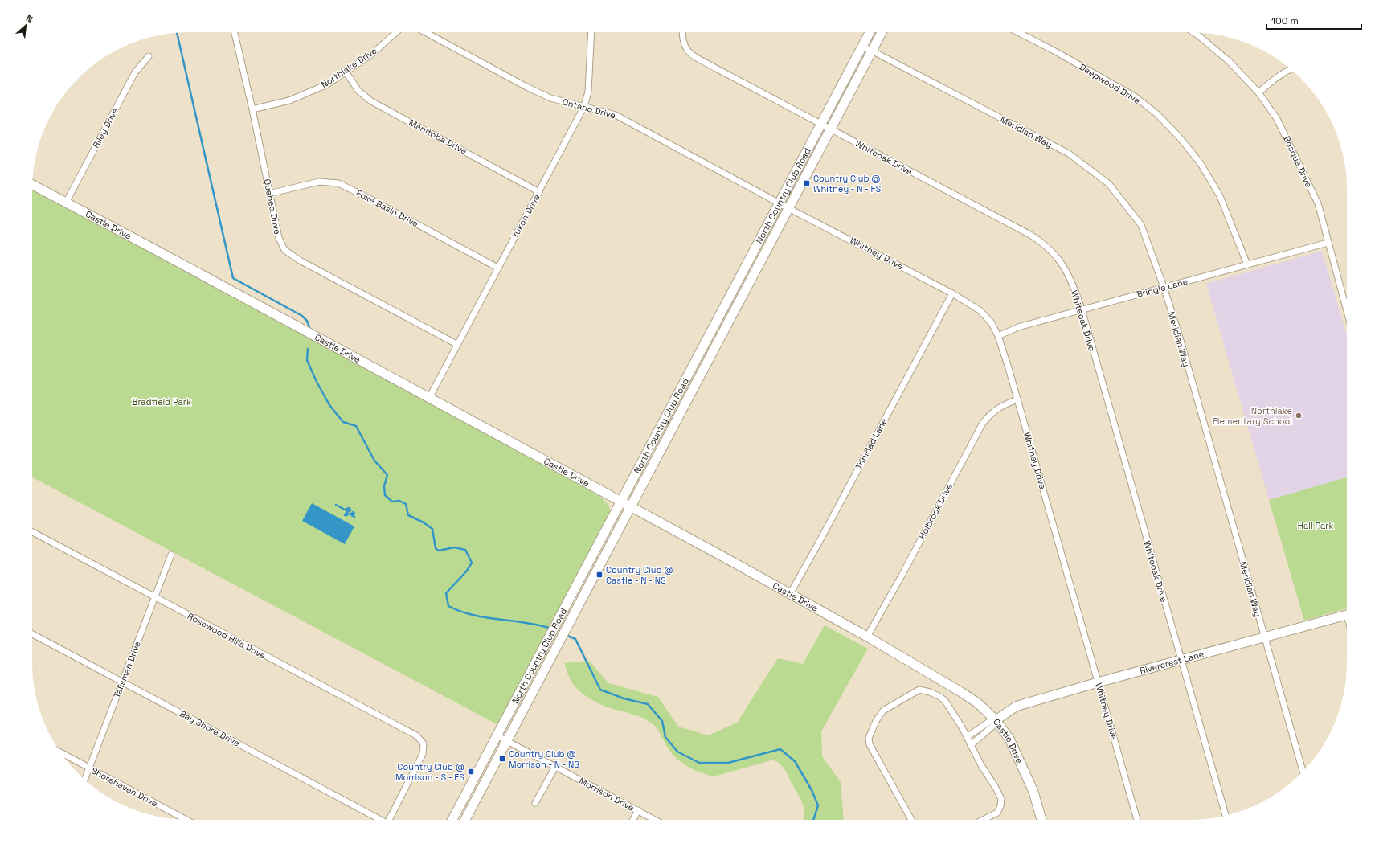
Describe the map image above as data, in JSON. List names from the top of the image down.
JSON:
{
  "streets": {
    "main road": ["North Country Club Road", "Castle Drive", "Rivercrest Lane"],
    "street": [
      "Northlake Drive",
      "Deepwood Drive",
      "Ontario Drive",
      "Riley Drive",
      "Meridian Way",
      "Manitoba Drive",
      "Whiteoak Drive",
      "Bosque Drive",
      "Quebec Drive",
      "Foxe Basin Drive",
      "Yukon Drive",
      "Whitney Drive",
      "Bringle Lane",
      "Trinidad Lane",
      "Holbrook Drive",
      "Rosewood Hills Drive",
      "Talisman Drive",
      "Bay Shore Drive",
      "Shorehaven Drive",
      "Morrison Drive"
    ]
  },
  "crossings": [
    ["Northlake Drive", "Manitoba Drive"],
    ["Northlake Drive", "Quebec Drive"],
    ["Deepwood Drive", "Bringle Lane"],
    ["Ontario Drive", "North Country Club Road"],
    ["Ontario Drive", "Yukon Drive"],
    ["Ontario Drive", "Whitney Drive"],
    ["Riley Drive", "Castle Drive"],
    ["Meridian Way", "North Country Club Road"],
    ["Meridian Way", "Bringle Lane"],
    ["Meridian Way", "Rivercrest Lane"],
    ["Manitoba Drive", "Yukon Drive"],
    ["Whiteoak Drive", "North Country Club Road"],
    ["Whiteoak Drive", "Bringle Lane"],
    ["Whiteoak Drive", "Rivercrest Lane"],
    ["Bosque Drive", "Bringle Lane"],
    ["North Country Club Road", "Castle Drive"],
    ["North Country Club Road", "Whitney Drive"],
    ["North Country Club Road", "Morrison Drive"],
    ["Quebec Drive", "Foxe Basin Drive"],
    ["Quebec Drive", "Yukon Drive"],
    ["Foxe Basin Drive", "Yukon Drive"],
    ["Yukon Drive", "Castle Drive"],
    ["Castle Drive", "Trinidad Lane"],
    ["Castle Drive", "Holbrook Drive"],
    ["Castle Drive", "Rivercrest Lane"],
    ["Whitney Drive", "Bringle Lane"],
    ["Whitney Drive", "Trinidad Lane"],
    ["Whitney Drive", "Holbrook Drive"],
    ["Whitney Drive", "Rivercrest Lane"],
    ["Rosewood Hills Drive", "Talisman Drive"],
    ["Talisman Drive", "Bay Shore Drive"],
    ["Talisman Drive", "Shorehaven Drive"]
  ],
  "parks": ["Bradfield Park", "Hall Park"],
  "places": {
    "transit": [
      "Country Club @ Whitney - N - FS",
      "Country Club @ Castle - N - NS",
      "Country Club @ Morrison - N - NS",
      "Country Club @ Morrison - S - FS"
    ],
    "other": ["Northlake Elementary School"]
  },
  "scale_bar": "100 m",
  "north": "top right"
}
